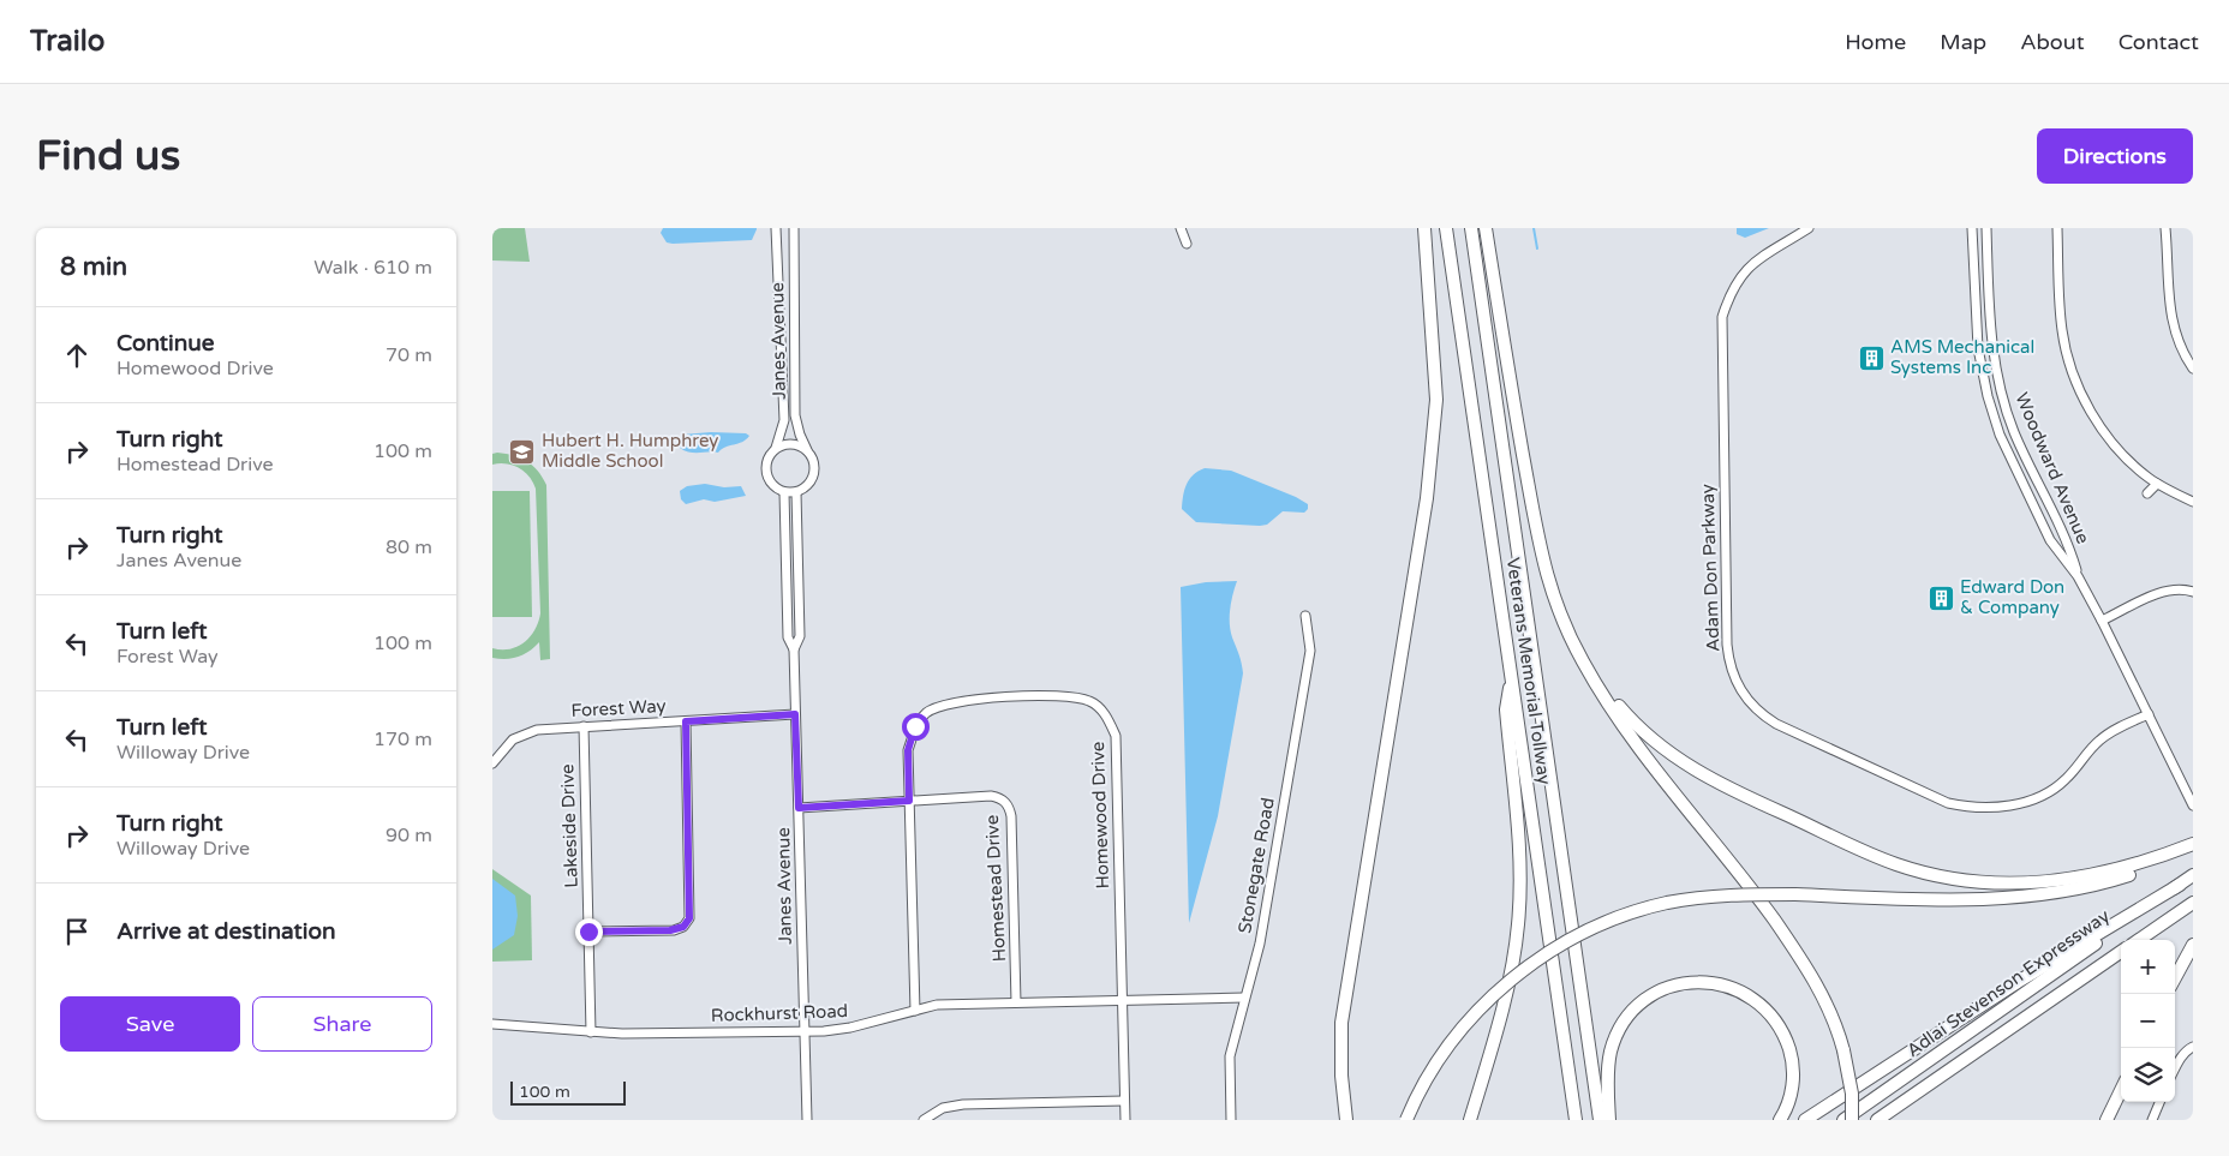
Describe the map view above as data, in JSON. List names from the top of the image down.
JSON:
{
  "streets": {
    "highway": ["Veterans Memorial Tollway", "Adlai Stevenson Expressway"],
    "street": [
      "Janes Avenue",
      "Woodward Avenue",
      "Adam Don Parkway",
      "Forest Way",
      "Homewood Drive",
      "Lakeside Drive",
      "Stonegate Road",
      "Homestead Drive",
      "Rockhurst Road"
    ]
  },
  "crossings": [
    ["Janes Avenue", "Forest Way"],
    ["Janes Avenue", "Homestead Drive"],
    ["Janes Avenue", "Rockhurst Road"],
    ["Woodward Avenue", "Adam Don Parkway"],
    ["Forest Way", "Lakeside Drive"],
    ["Homewood Drive", "Homestead Drive"],
    ["Homewood Drive", "Rockhurst Road"],
    ["Lakeside Drive", "Rockhurst Road"],
    ["Stonegate Road", "Rockhurst Road"],
    ["Homestead Drive", "Rockhurst Road"]
  ],
  "places": {
    "building": ["AMS Mechanical Systems Inc", "Edward Don & Company"],
    "school or university": ["Hubert H. Humphrey Middle School"]
  },
  "scale_bar": "100 m",
  "page": {
    "header": "Trailo",
    "nav": [
      "Home",
      "Map",
      "About",
      "Contact"
    ],
    "buttons": [
      "Directions",
      ["Save", "Share"]
    ],
    "title": "Find us",
    "heading": ["8 min", "Walk · 610 m"],
    "list": [
      ["Continue", "Homewood Drive", "70 m"],
      ["Turn right", "Homestead Drive", "100 m"],
      ["Turn right", "Janes Avenue", "80 m"],
      ["Turn left", "Forest Way", "100 m"],
      ["Turn left", "Willoway Drive", "170 m"],
      ["Turn right", "Willoway Drive", "90 m"],
      "Arrive at destination"
    ],
    "map_buttons": ["+", "−"],
    "scale": "100 m"
  }
}
